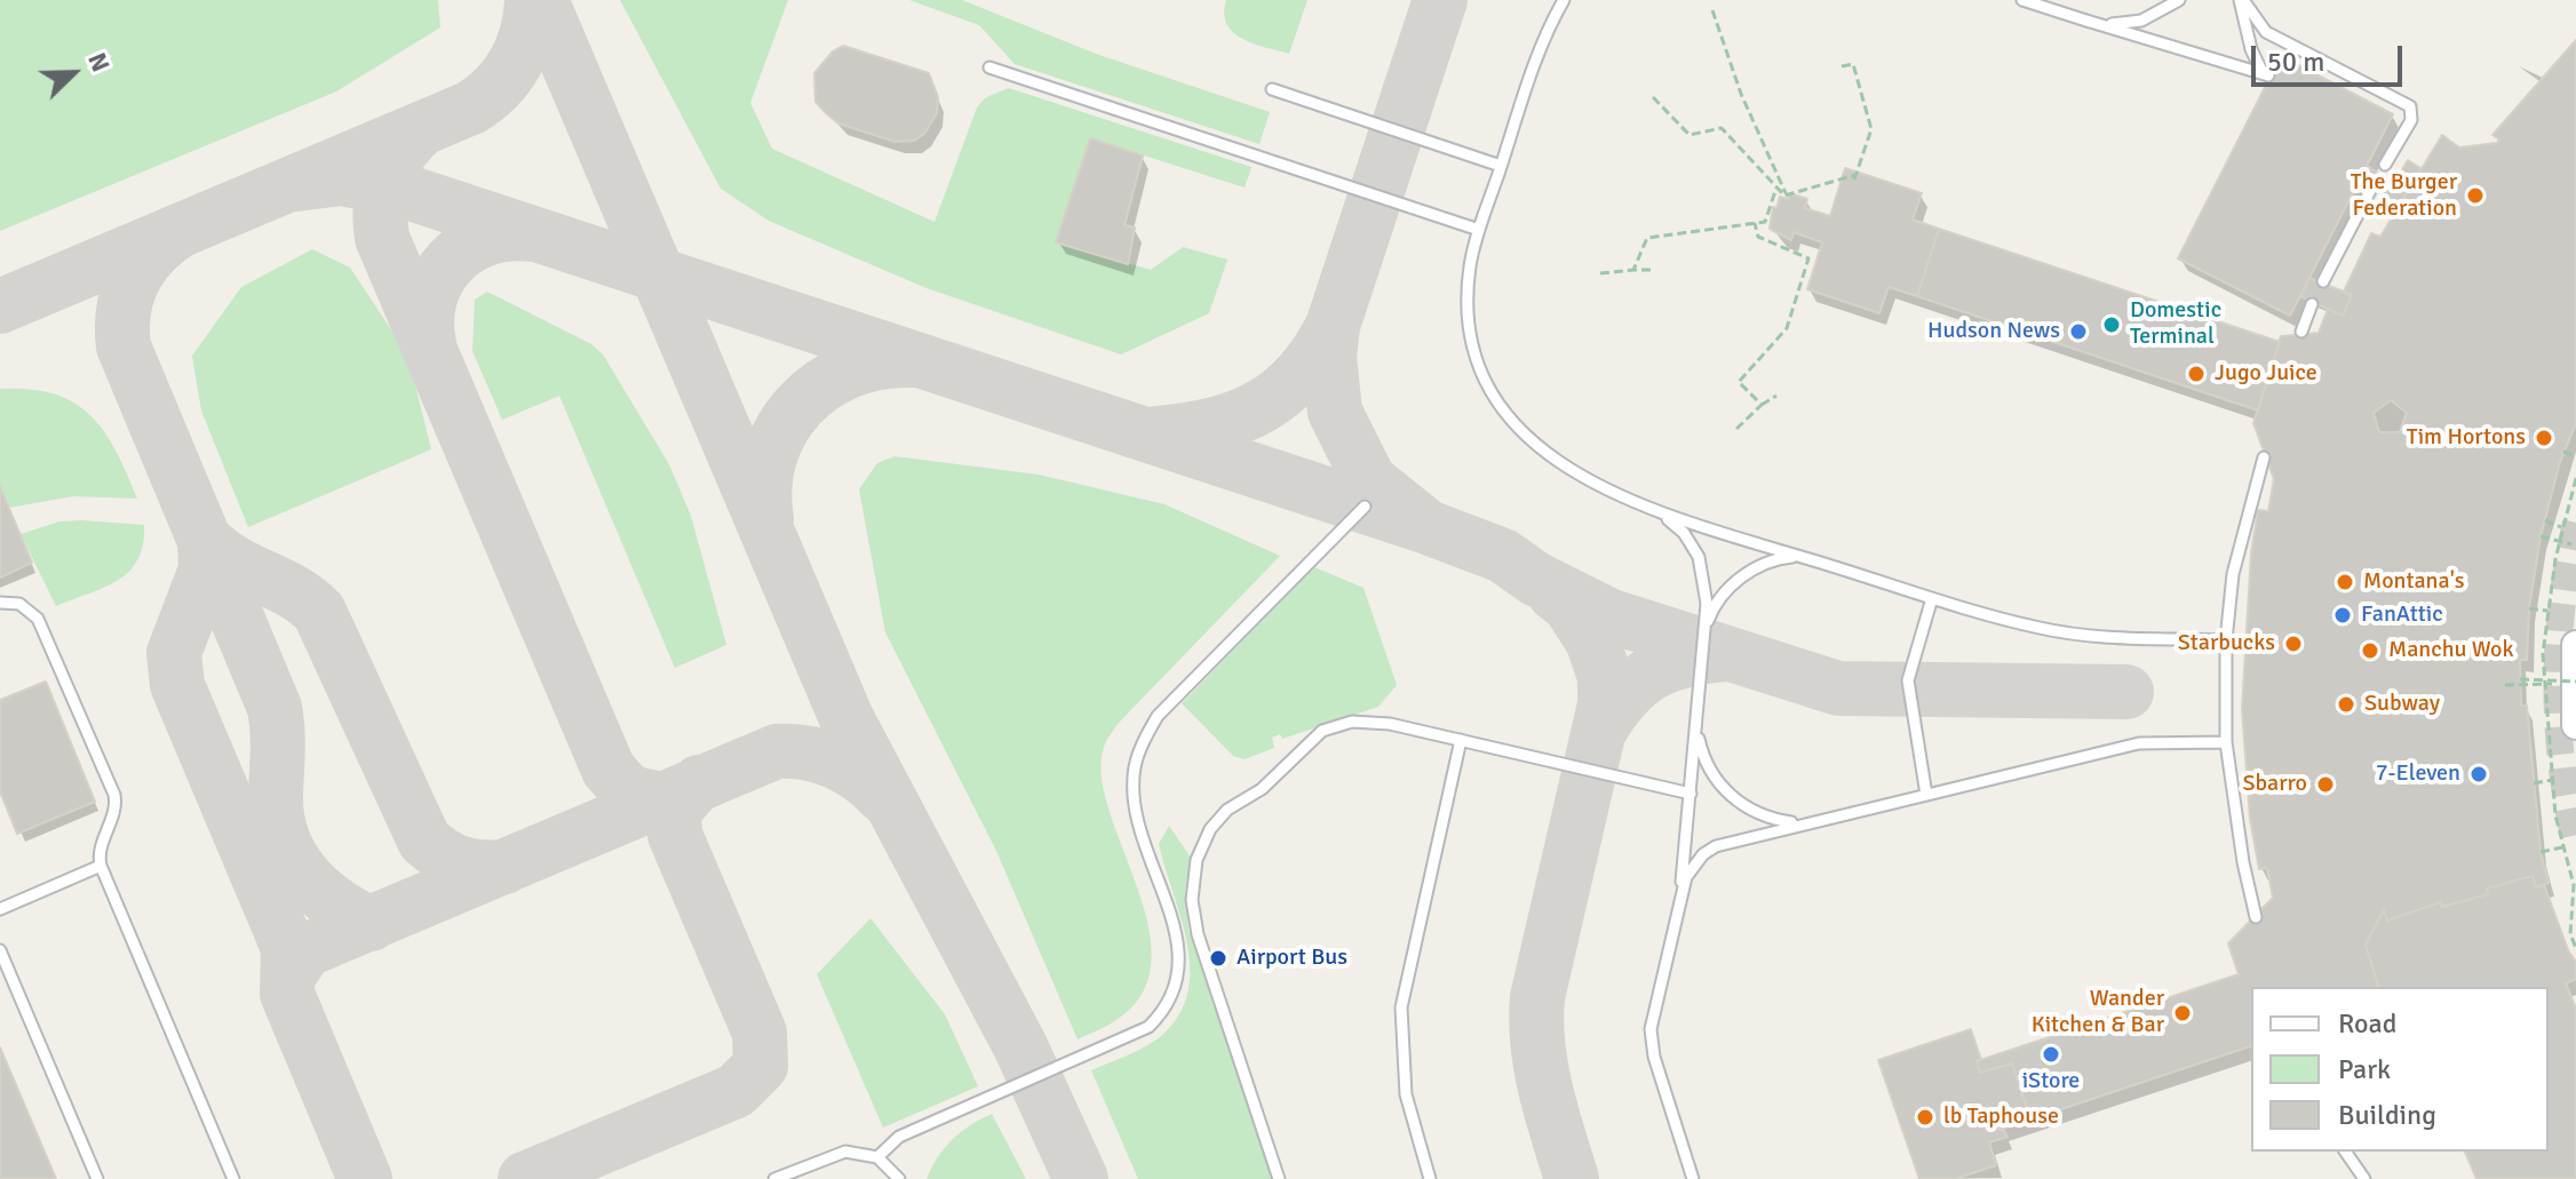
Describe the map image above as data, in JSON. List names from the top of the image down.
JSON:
{
  "places": [
    "The Burger Federation",
    "Domestic Terminal",
    "Hudson News",
    "Jugo Juice",
    "Tim Hortons",
    "Montana's",
    "FanAttic",
    "Starbucks",
    "Manchu Wok",
    "Subway",
    "7-Eleven",
    "Sbarro",
    "Airport Bus",
    "Wander Kitchen & Bar",
    "iStore",
    "lb Taphouse"
  ],
  "legend": ["Road", "Park", "Building"],
  "scale_bar": "50 m",
  "north": "top right"
}
